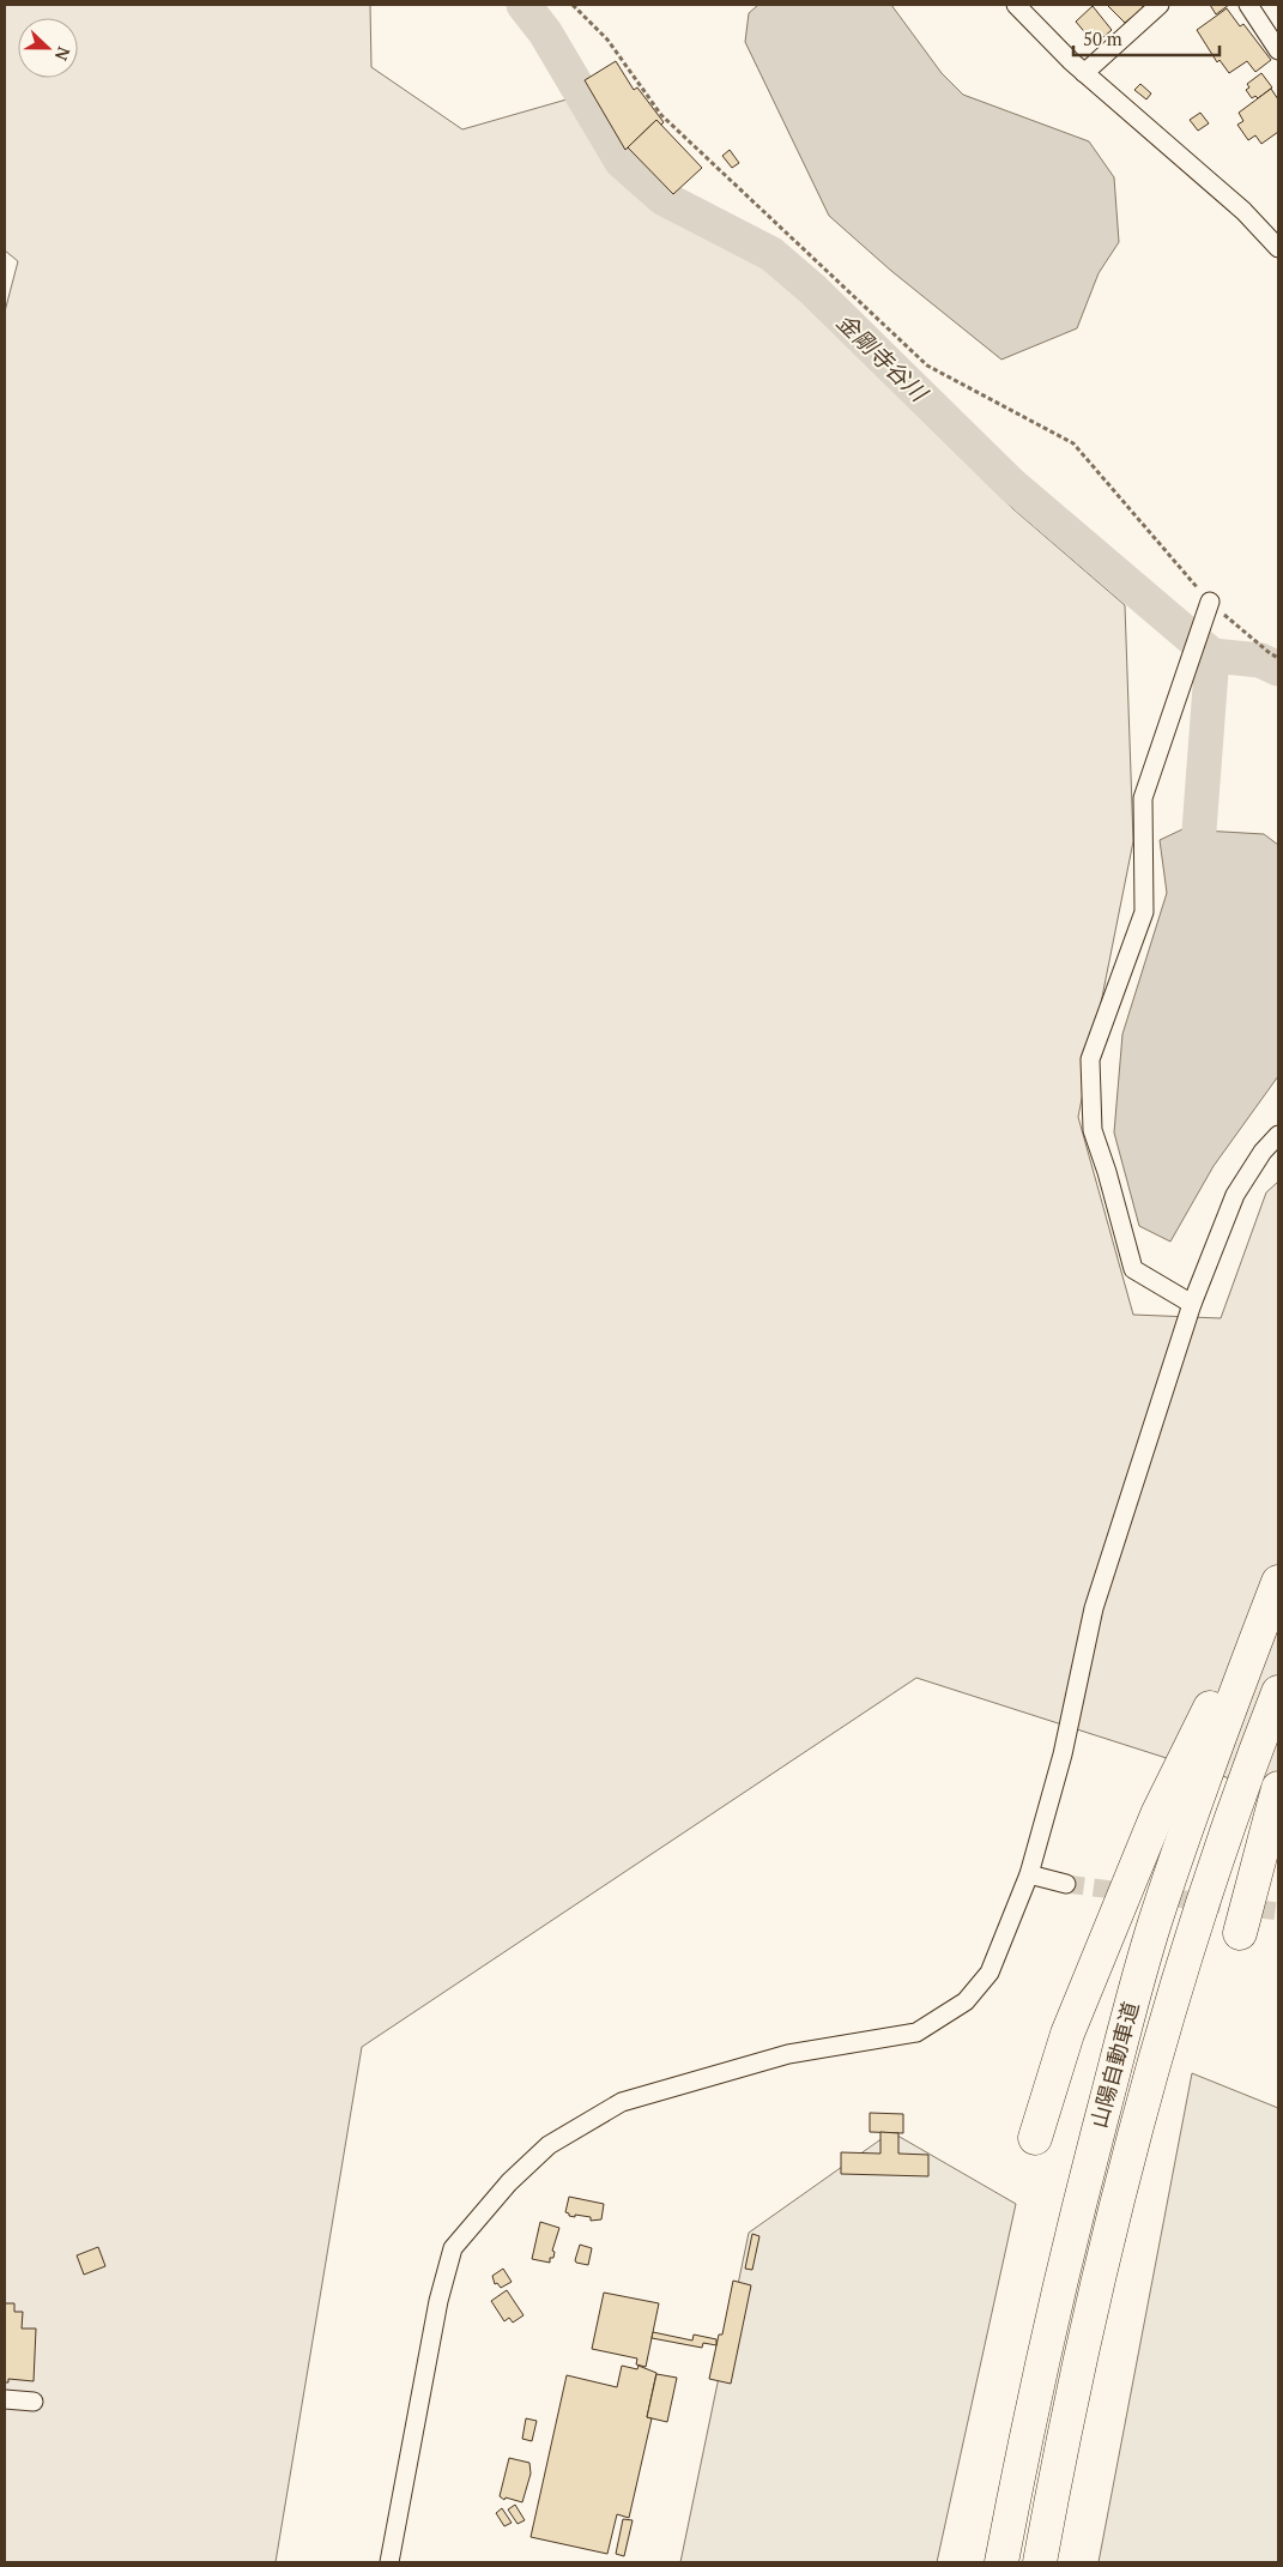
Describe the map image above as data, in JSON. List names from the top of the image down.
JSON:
{
  "streets": {
    "highway": ["山陽自動車道"]
  },
  "water": ["金剛寺谷川"],
  "scale_bar": "50 m",
  "north": "right"
}
